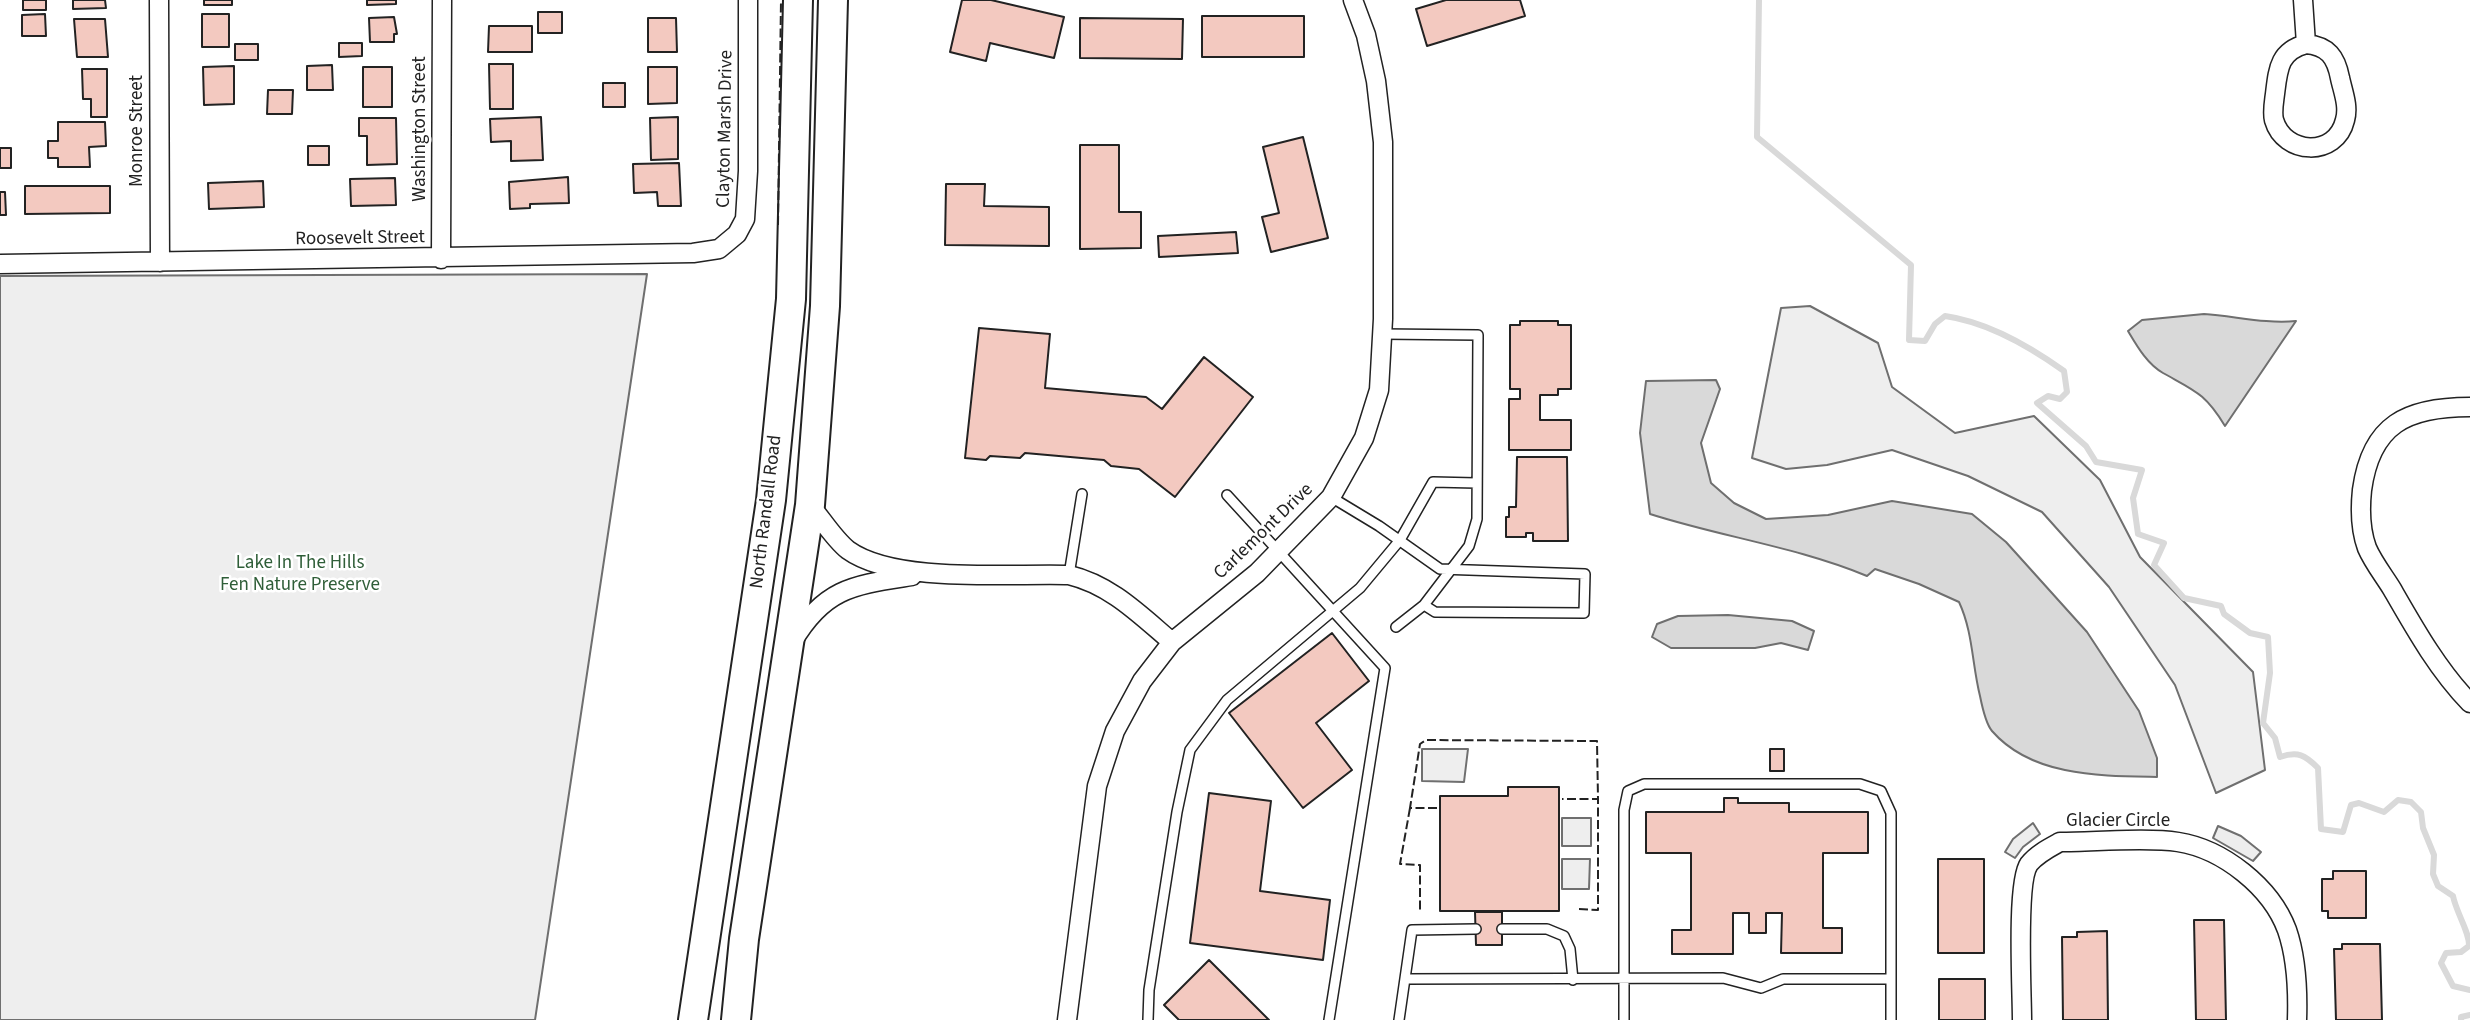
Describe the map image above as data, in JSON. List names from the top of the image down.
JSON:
{
  "streets": {
    "main road": ["North Randall Road"],
    "street": [
      "Washington Street",
      "Clayton Marsh Drive",
      "Monroe Street",
      "Roosevelt Street",
      "Carlemont Drive",
      "Glacier Circle"
    ]
  },
  "crossings": [
    ["Washington Street", "Roosevelt Street"],
    ["Clayton Marsh Drive", "Roosevelt Street"],
    ["Monroe Street", "Roosevelt Street"]
  ],
  "parks": ["Lake In The Hills Fen Nature Preserve"]
}
